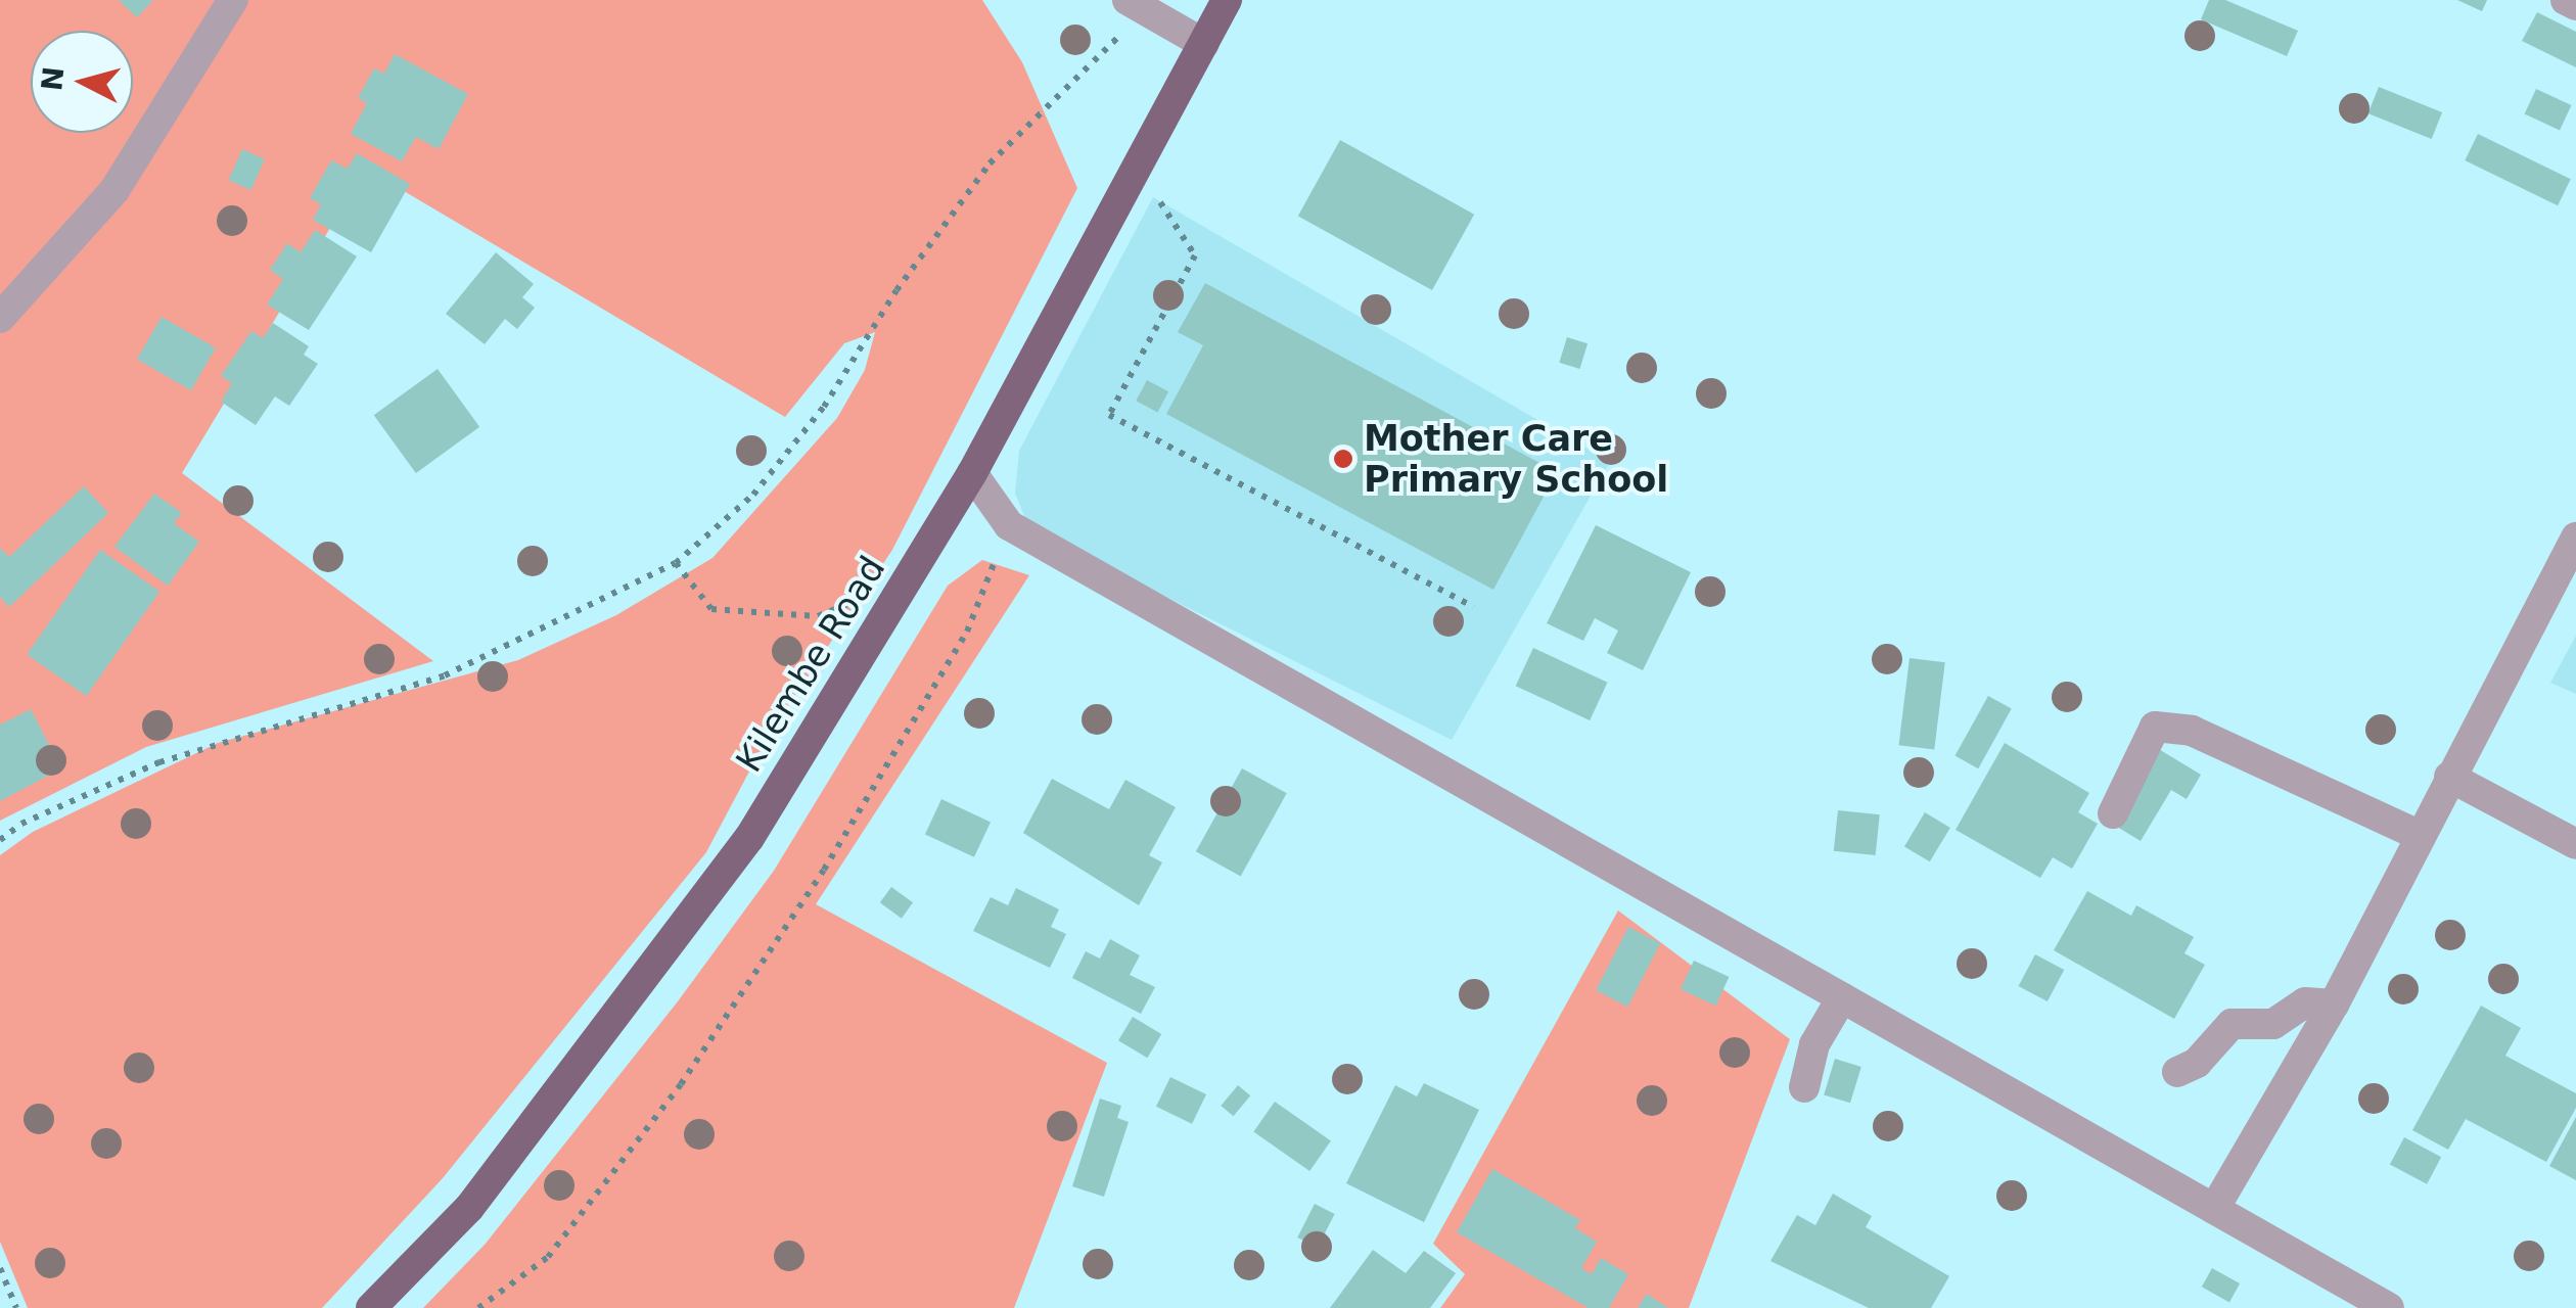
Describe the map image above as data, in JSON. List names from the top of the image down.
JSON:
{
  "streets": {
    "main road": ["Kilembe Road"]
  },
  "places": ["Mother Care Primary School"],
  "north": "left"
}
